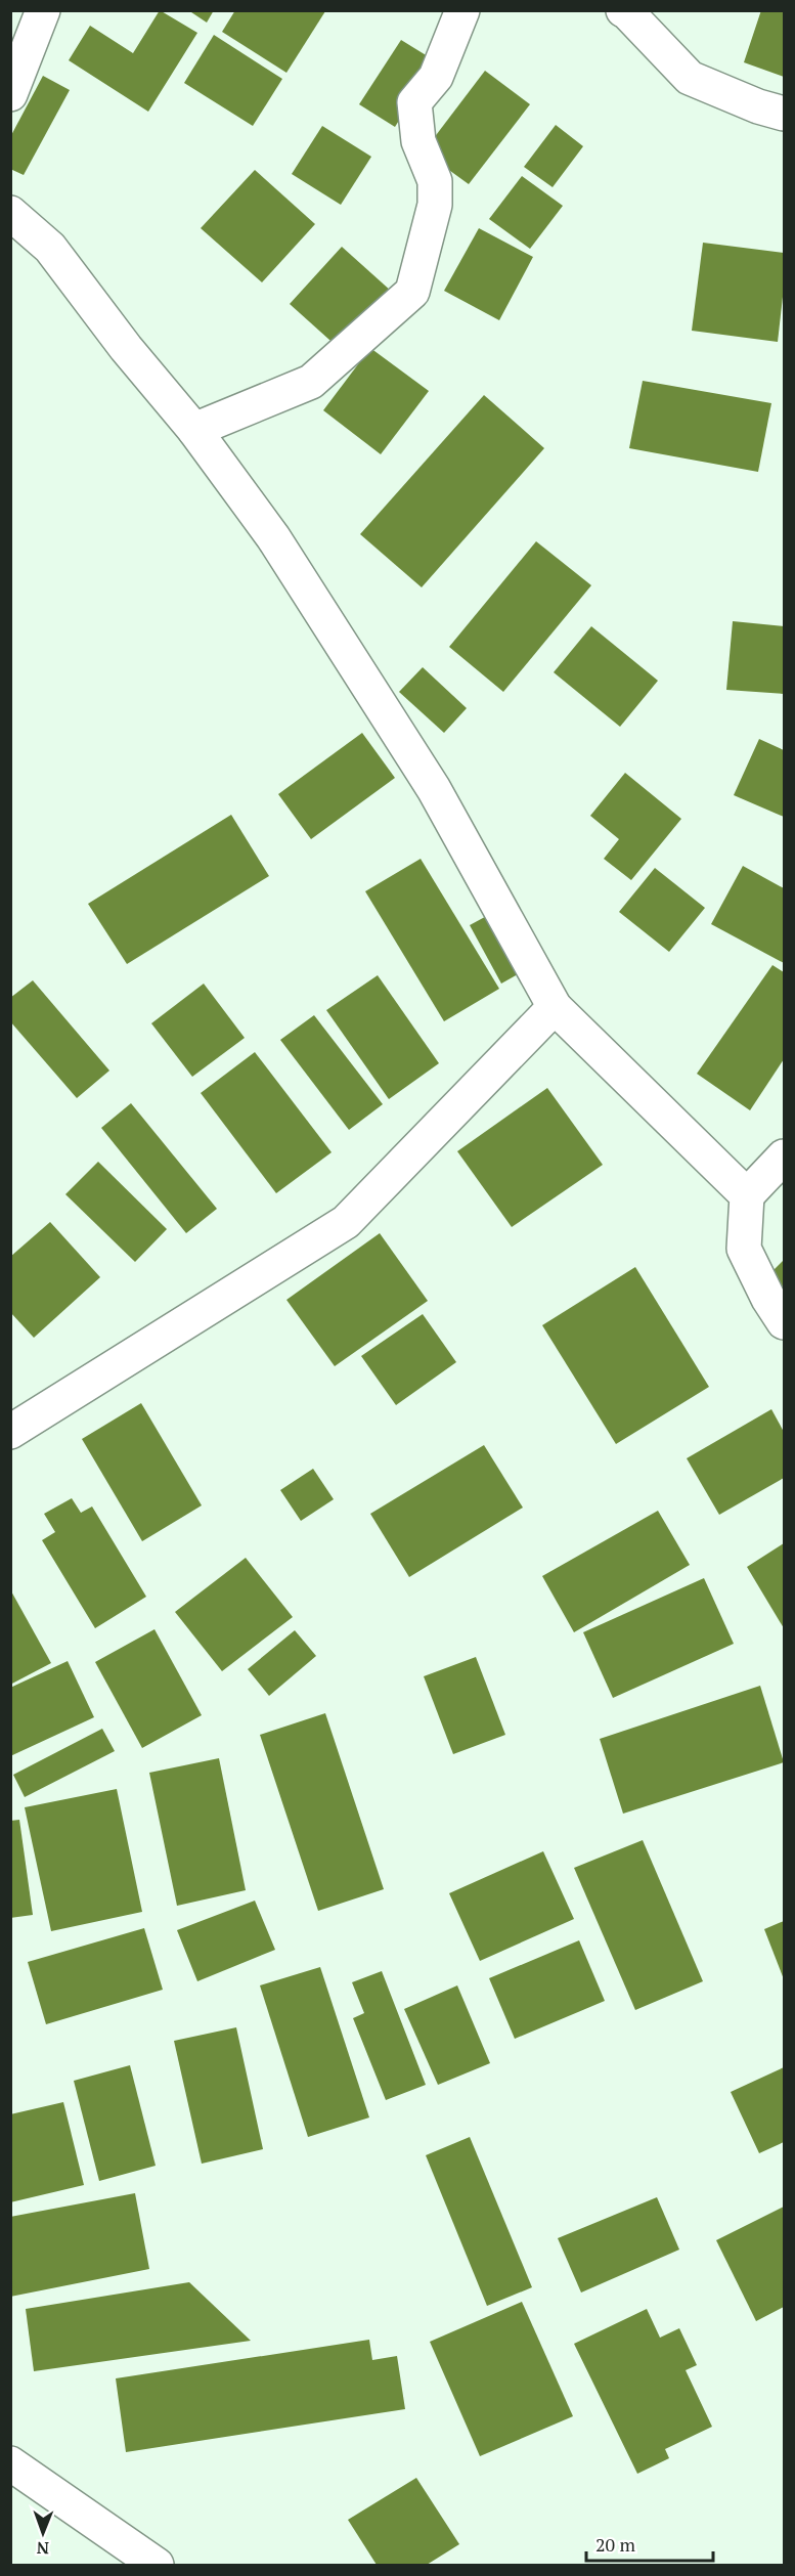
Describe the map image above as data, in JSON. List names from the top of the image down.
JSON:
{
  "scale_bar": "20 m",
  "north": "bottom"
}
